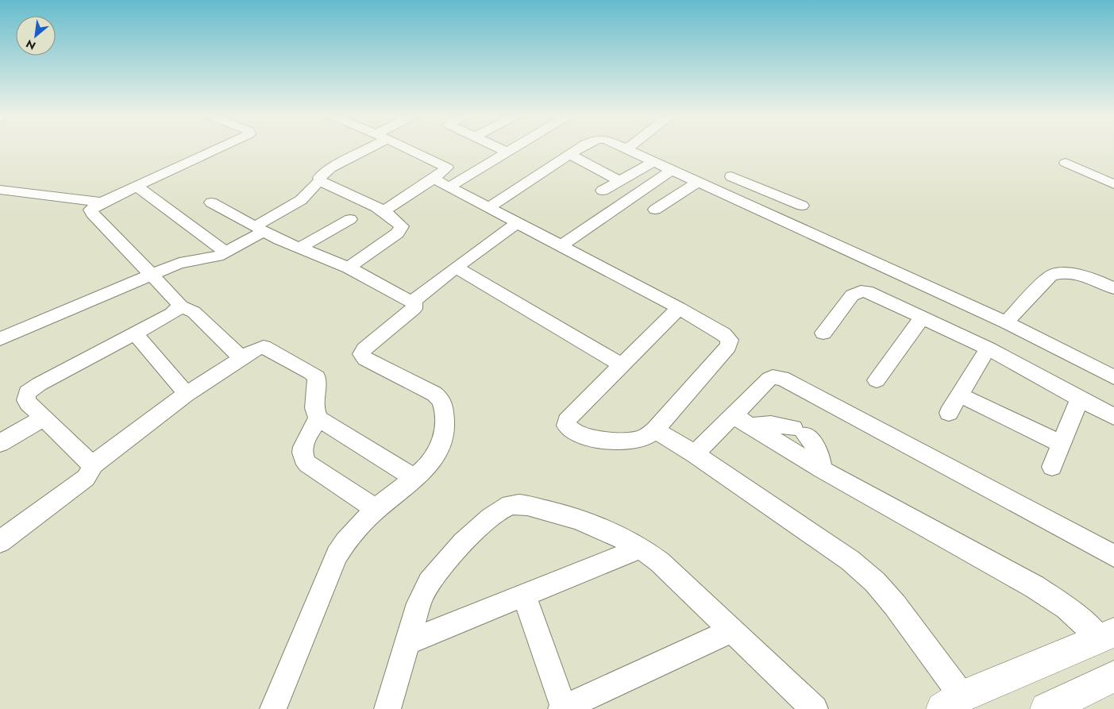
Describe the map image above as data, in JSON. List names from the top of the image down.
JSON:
{
  "north": "bottom left"
}
